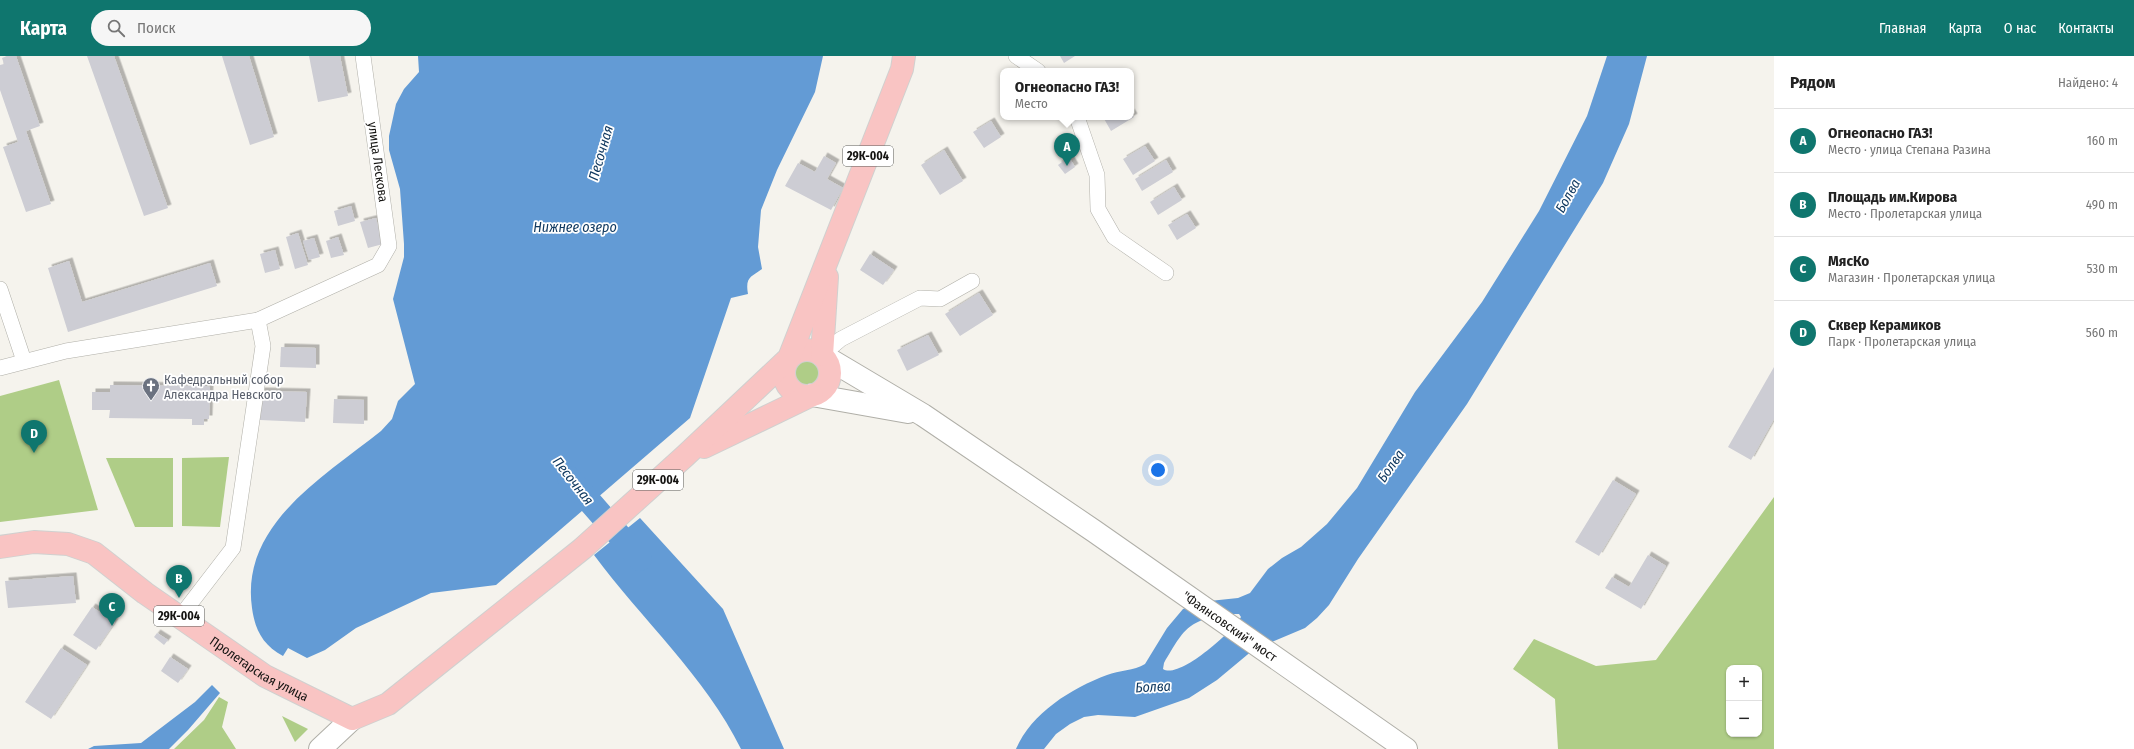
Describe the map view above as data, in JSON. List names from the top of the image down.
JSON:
{
  "streets": {
    "main road": ["29К-004", "\"Фаянсовский\" мост", "Пролетарская улица"],
    "street": ["улица Лескова"]
  },
  "crossings": [
    ["29К-004", "\"Фаянсовский\" мост"],
    ["29К-004", "Пролетарская улица"]
  ],
  "water": ["Песочная", "Болва", "Нижнее озеро"],
  "places": {
    "church": ["Кафедральный собор Александра Невского"]
  },
  "page": {
    "header": "Карта",
    "search": "Поиск",
    "nav": [
      "Главная",
      "Карта",
      "О нас",
      "Контакты"
    ],
    "heading": ["Рядом", "Найдено: 4"],
    "popup": ["Огнеопасно ГАЗ!", "Место"],
    "list": [
      {
        "mark": "A",
        "name": "Огнеопасно ГАЗ!",
        "note": "Место · улица Степана Разина",
        "value": "160 m"
      },
      {
        "mark": "B",
        "name": "Площадь им.Кирова",
        "note": "Место · Пролетарская улица",
        "value": "490 m"
      },
      {
        "mark": "C",
        "name": "МясКо",
        "note": "Магазин · Пролетарская улица",
        "value": "530 m"
      },
      {
        "mark": "D",
        "name": "Сквер Керамиков",
        "note": "Парк · Пролетарская улица",
        "value": "560 m"
      }
    ],
    "pins": [
      "A",
      "D",
      "B",
      "C"
    ],
    "map_buttons": ["+", "−"]
  }
}
